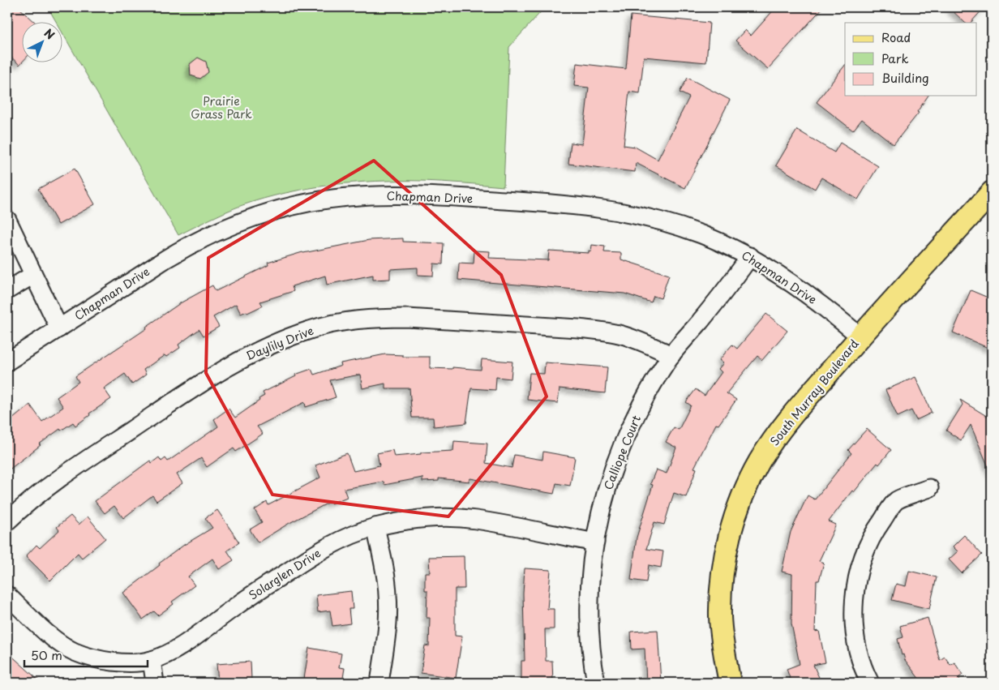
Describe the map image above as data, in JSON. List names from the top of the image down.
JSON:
{
  "streets": {
    "main road": ["South Murray Boulevard"],
    "street": [
      "Chapman Drive",
      "Daylily Drive",
      "Calliope Court",
      "Solarglen Drive"
    ]
  },
  "crossings": [
    ["Chapman Drive", "South Murray Boulevard"],
    ["Chapman Drive", "Calliope Court"],
    ["Daylily Drive", "Calliope Court"],
    ["Calliope Court", "Solarglen Drive"]
  ],
  "parks": ["Prairie Grass Park"],
  "legend": ["Road", "Park", "Building"],
  "scale_bar": "50 m",
  "north": "top right"
}
